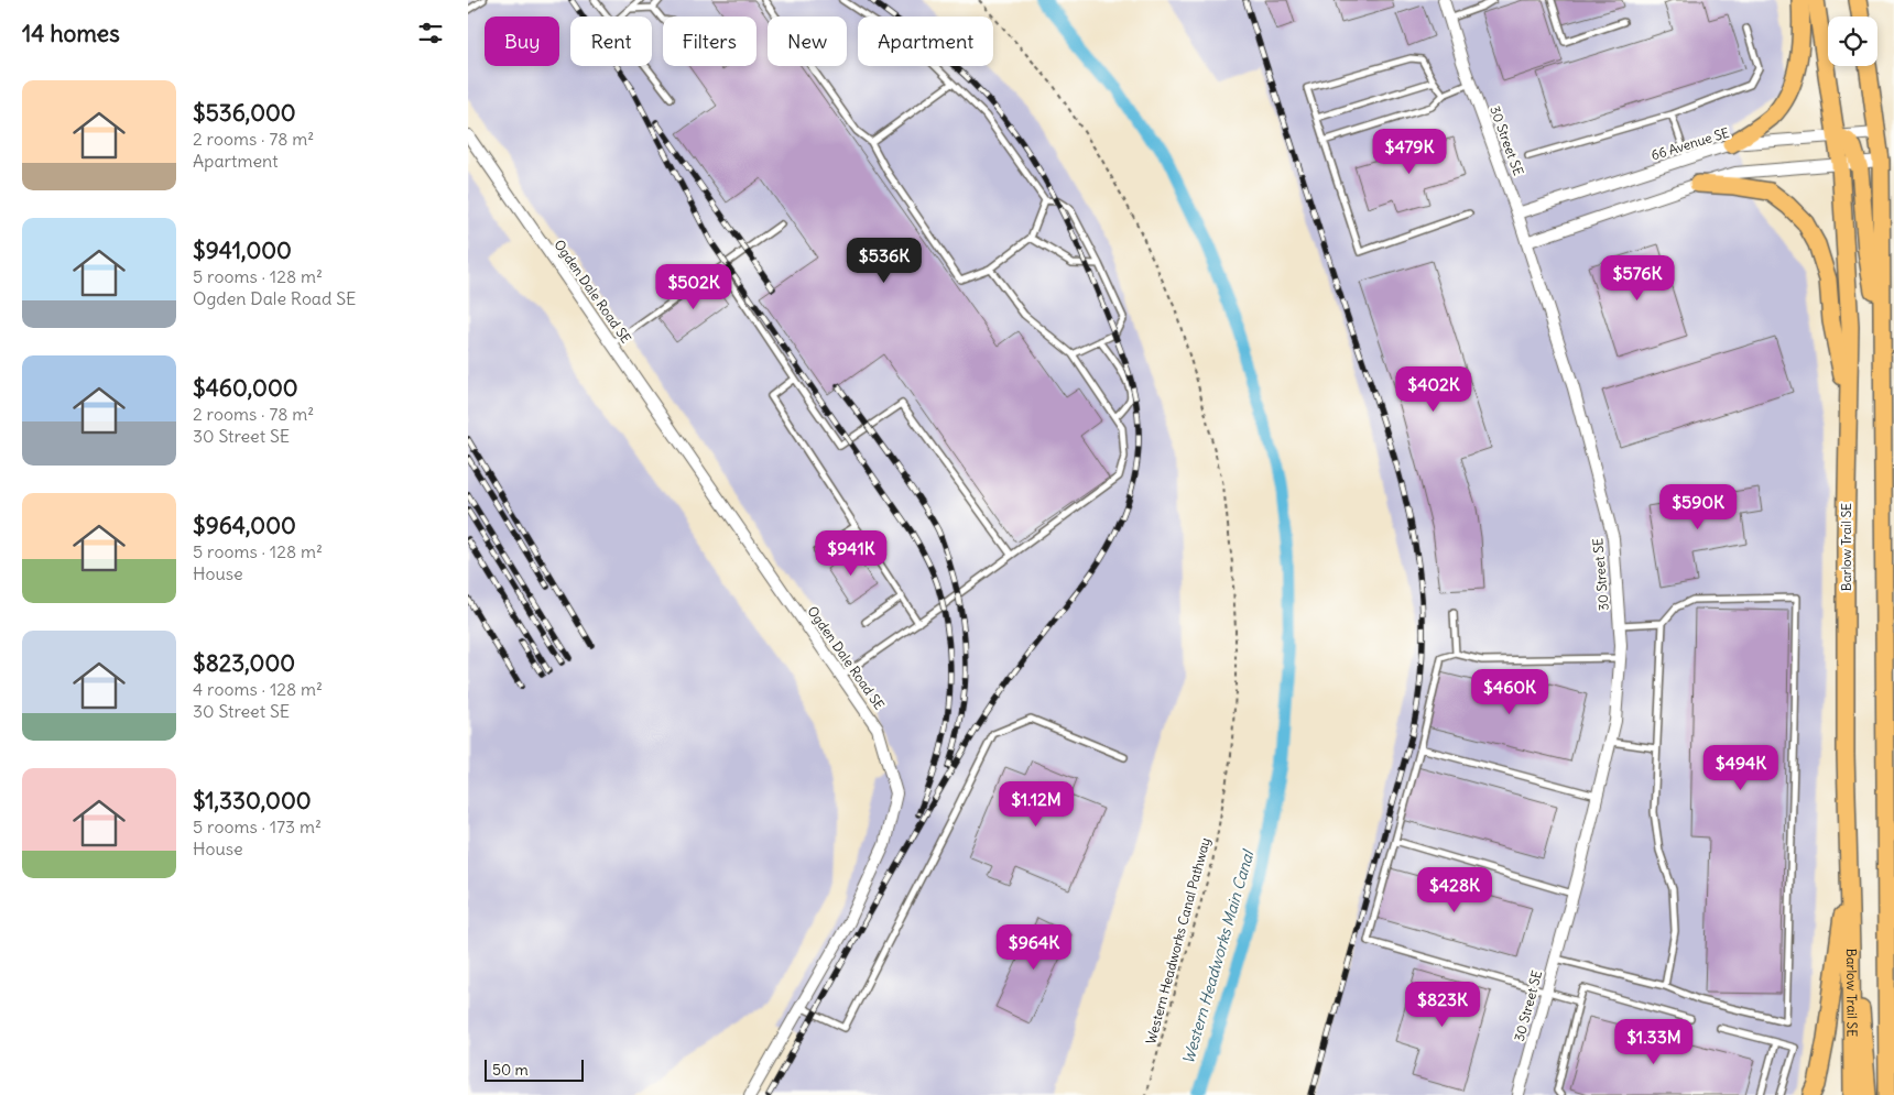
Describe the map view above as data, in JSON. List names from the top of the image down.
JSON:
{
  "streets": {
    "main road": ["Barlow Trail SE"],
    "street": ["30 Street SE", "66 Avenue SE", "Ogden Dale Road SE"],
    "path": ["Western Headworks Canal Pathway"]
  },
  "crossings": [
    ["30 Street SE", "66 Avenue SE"],
    ["66 Avenue SE", "Barlow Trail SE"]
  ],
  "water": ["Western Headworks Main Canal"],
  "scale_bar": "50 m",
  "page": {
    "heading": "14 homes",
    "chip": [
      "Buy",
      "Rent",
      "Filters",
      "New",
      "Apartment"
    ],
    "list": [
      {
        "name": "$536,000",
        "note": "2 rooms · 78 m² · Apartment"
      },
      {
        "name": "$941,000",
        "note": "5 rooms · 128 m² · Ogden Dale Road SE"
      },
      {
        "name": "$460,000",
        "note": "2 rooms · 78 m² · 30 Street SE"
      },
      {
        "name": "$964,000",
        "note": "5 rooms · 128 m² · House"
      },
      {
        "name": "$823,000",
        "note": "4 rooms · 128 m² · 30 Street SE"
      },
      {
        "name": "$1,330,000",
        "note": "5 rooms · 173 m² · House"
      }
    ],
    "price": [
      "$479K",
      "$536K",
      "$576K",
      "$502K",
      "$402K",
      "$590K",
      "$941K",
      "$460K",
      "$494K",
      "$1.12M",
      "$428K",
      "$964K",
      "$823K",
      "$1.33M"
    ],
    "scale": "50 m"
  }
}
